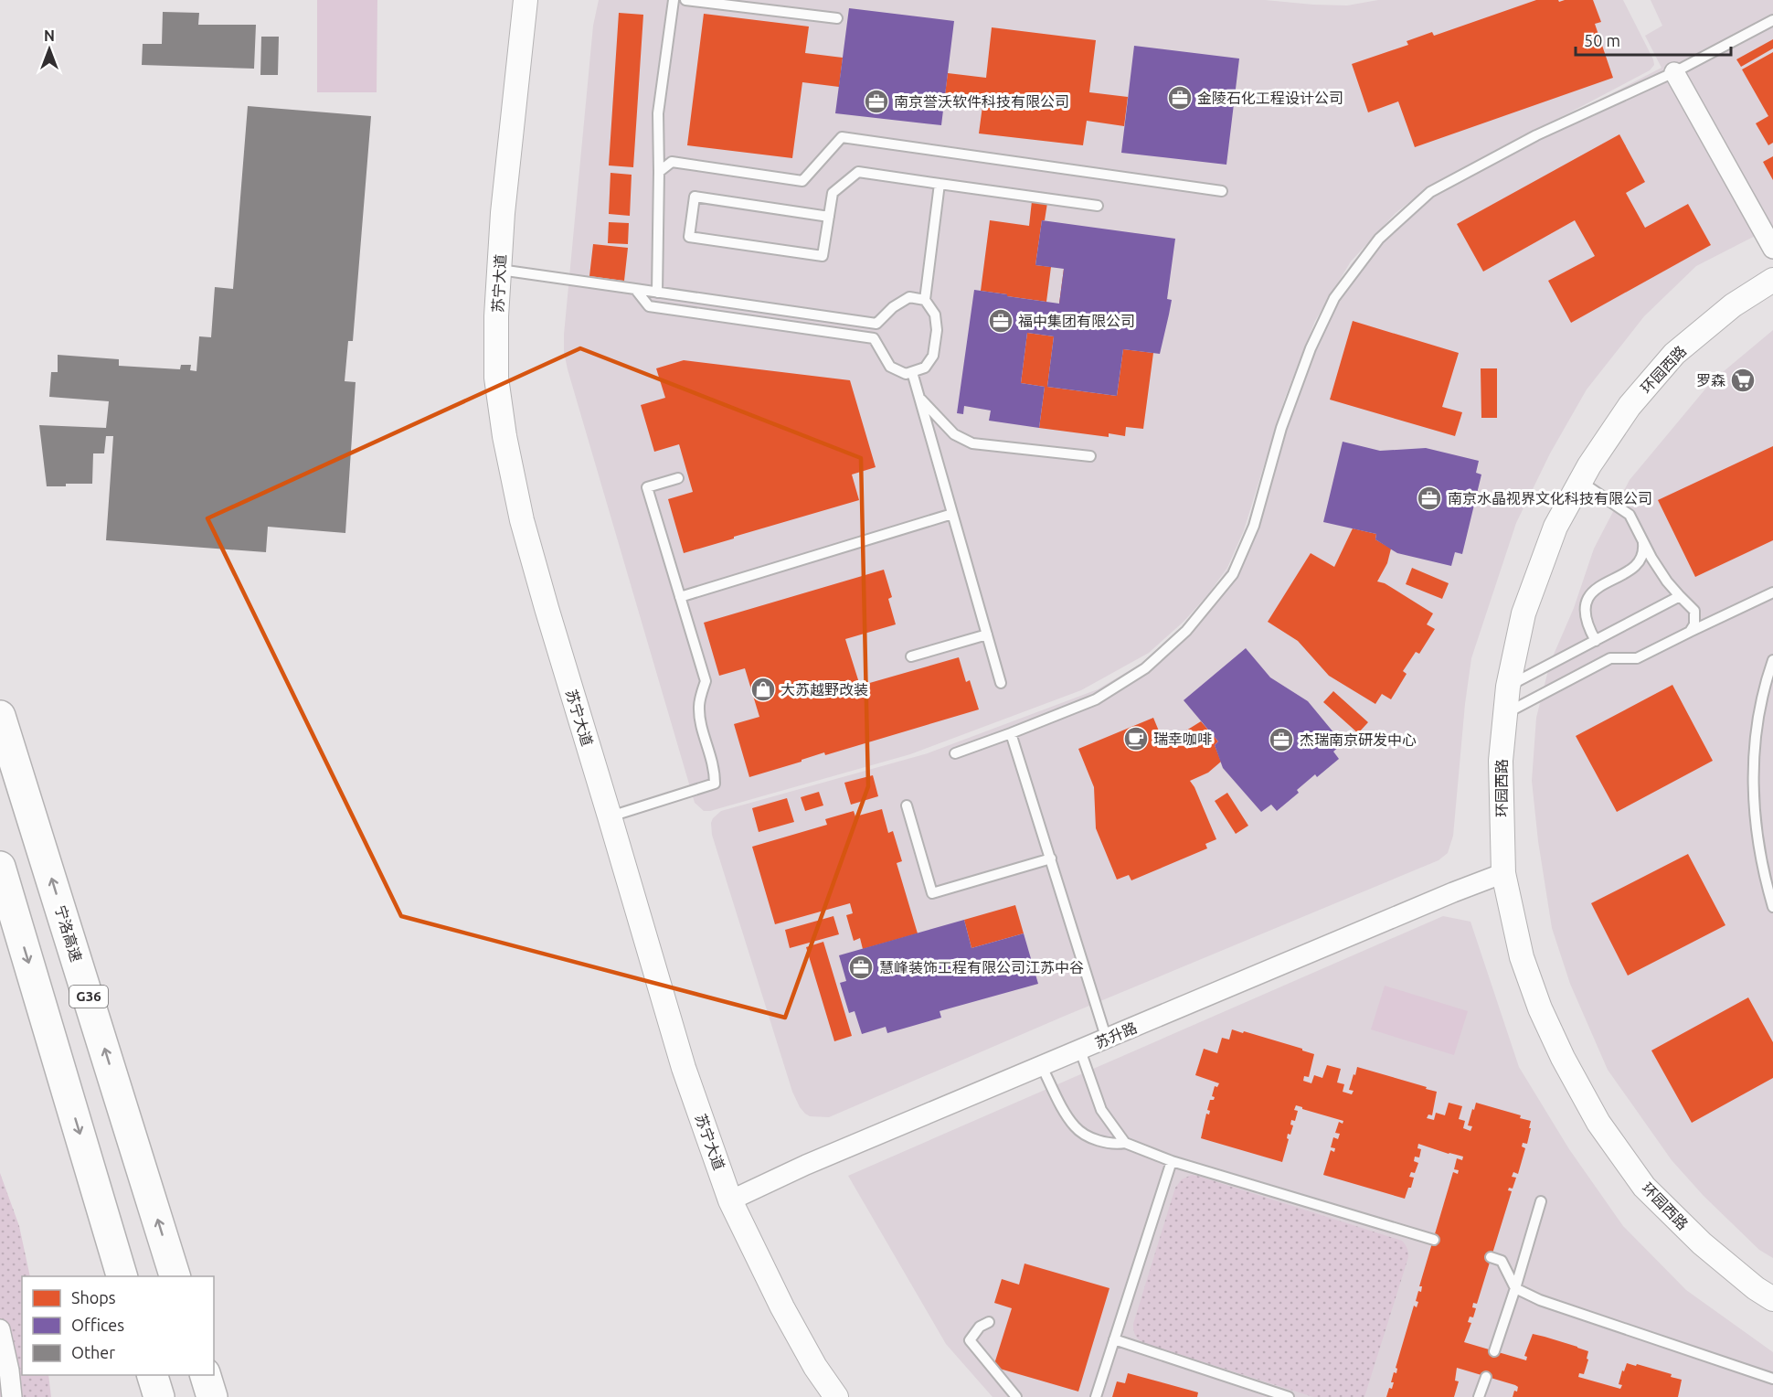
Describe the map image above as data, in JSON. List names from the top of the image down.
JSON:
{
  "streets": {
    "highway": ["宁洛高速", "G36"],
    "street": ["苏宁大道", "环园西路", "苏升路"]
  },
  "crossings": [
    ["苏宁大道", "苏升路"],
    ["环园西路", "苏升路"]
  ],
  "places": {
    "office": [
      "金陵石化工程设计公司",
      "南京誉沃软件科技有限公司",
      "福中集团有限公司",
      "南京水晶视界文化科技有限公司",
      "杰瑞南京研发中心",
      "慧峰装饰工程有限公司江苏中谷"
    ],
    "supermarket": ["罗森"],
    "shop": ["大苏越野改装"],
    "cafe": ["瑞幸咖啡"]
  },
  "legend": ["Shops", "Offices", "Other"],
  "scale_bar": "50 m",
  "north": "top"
}
